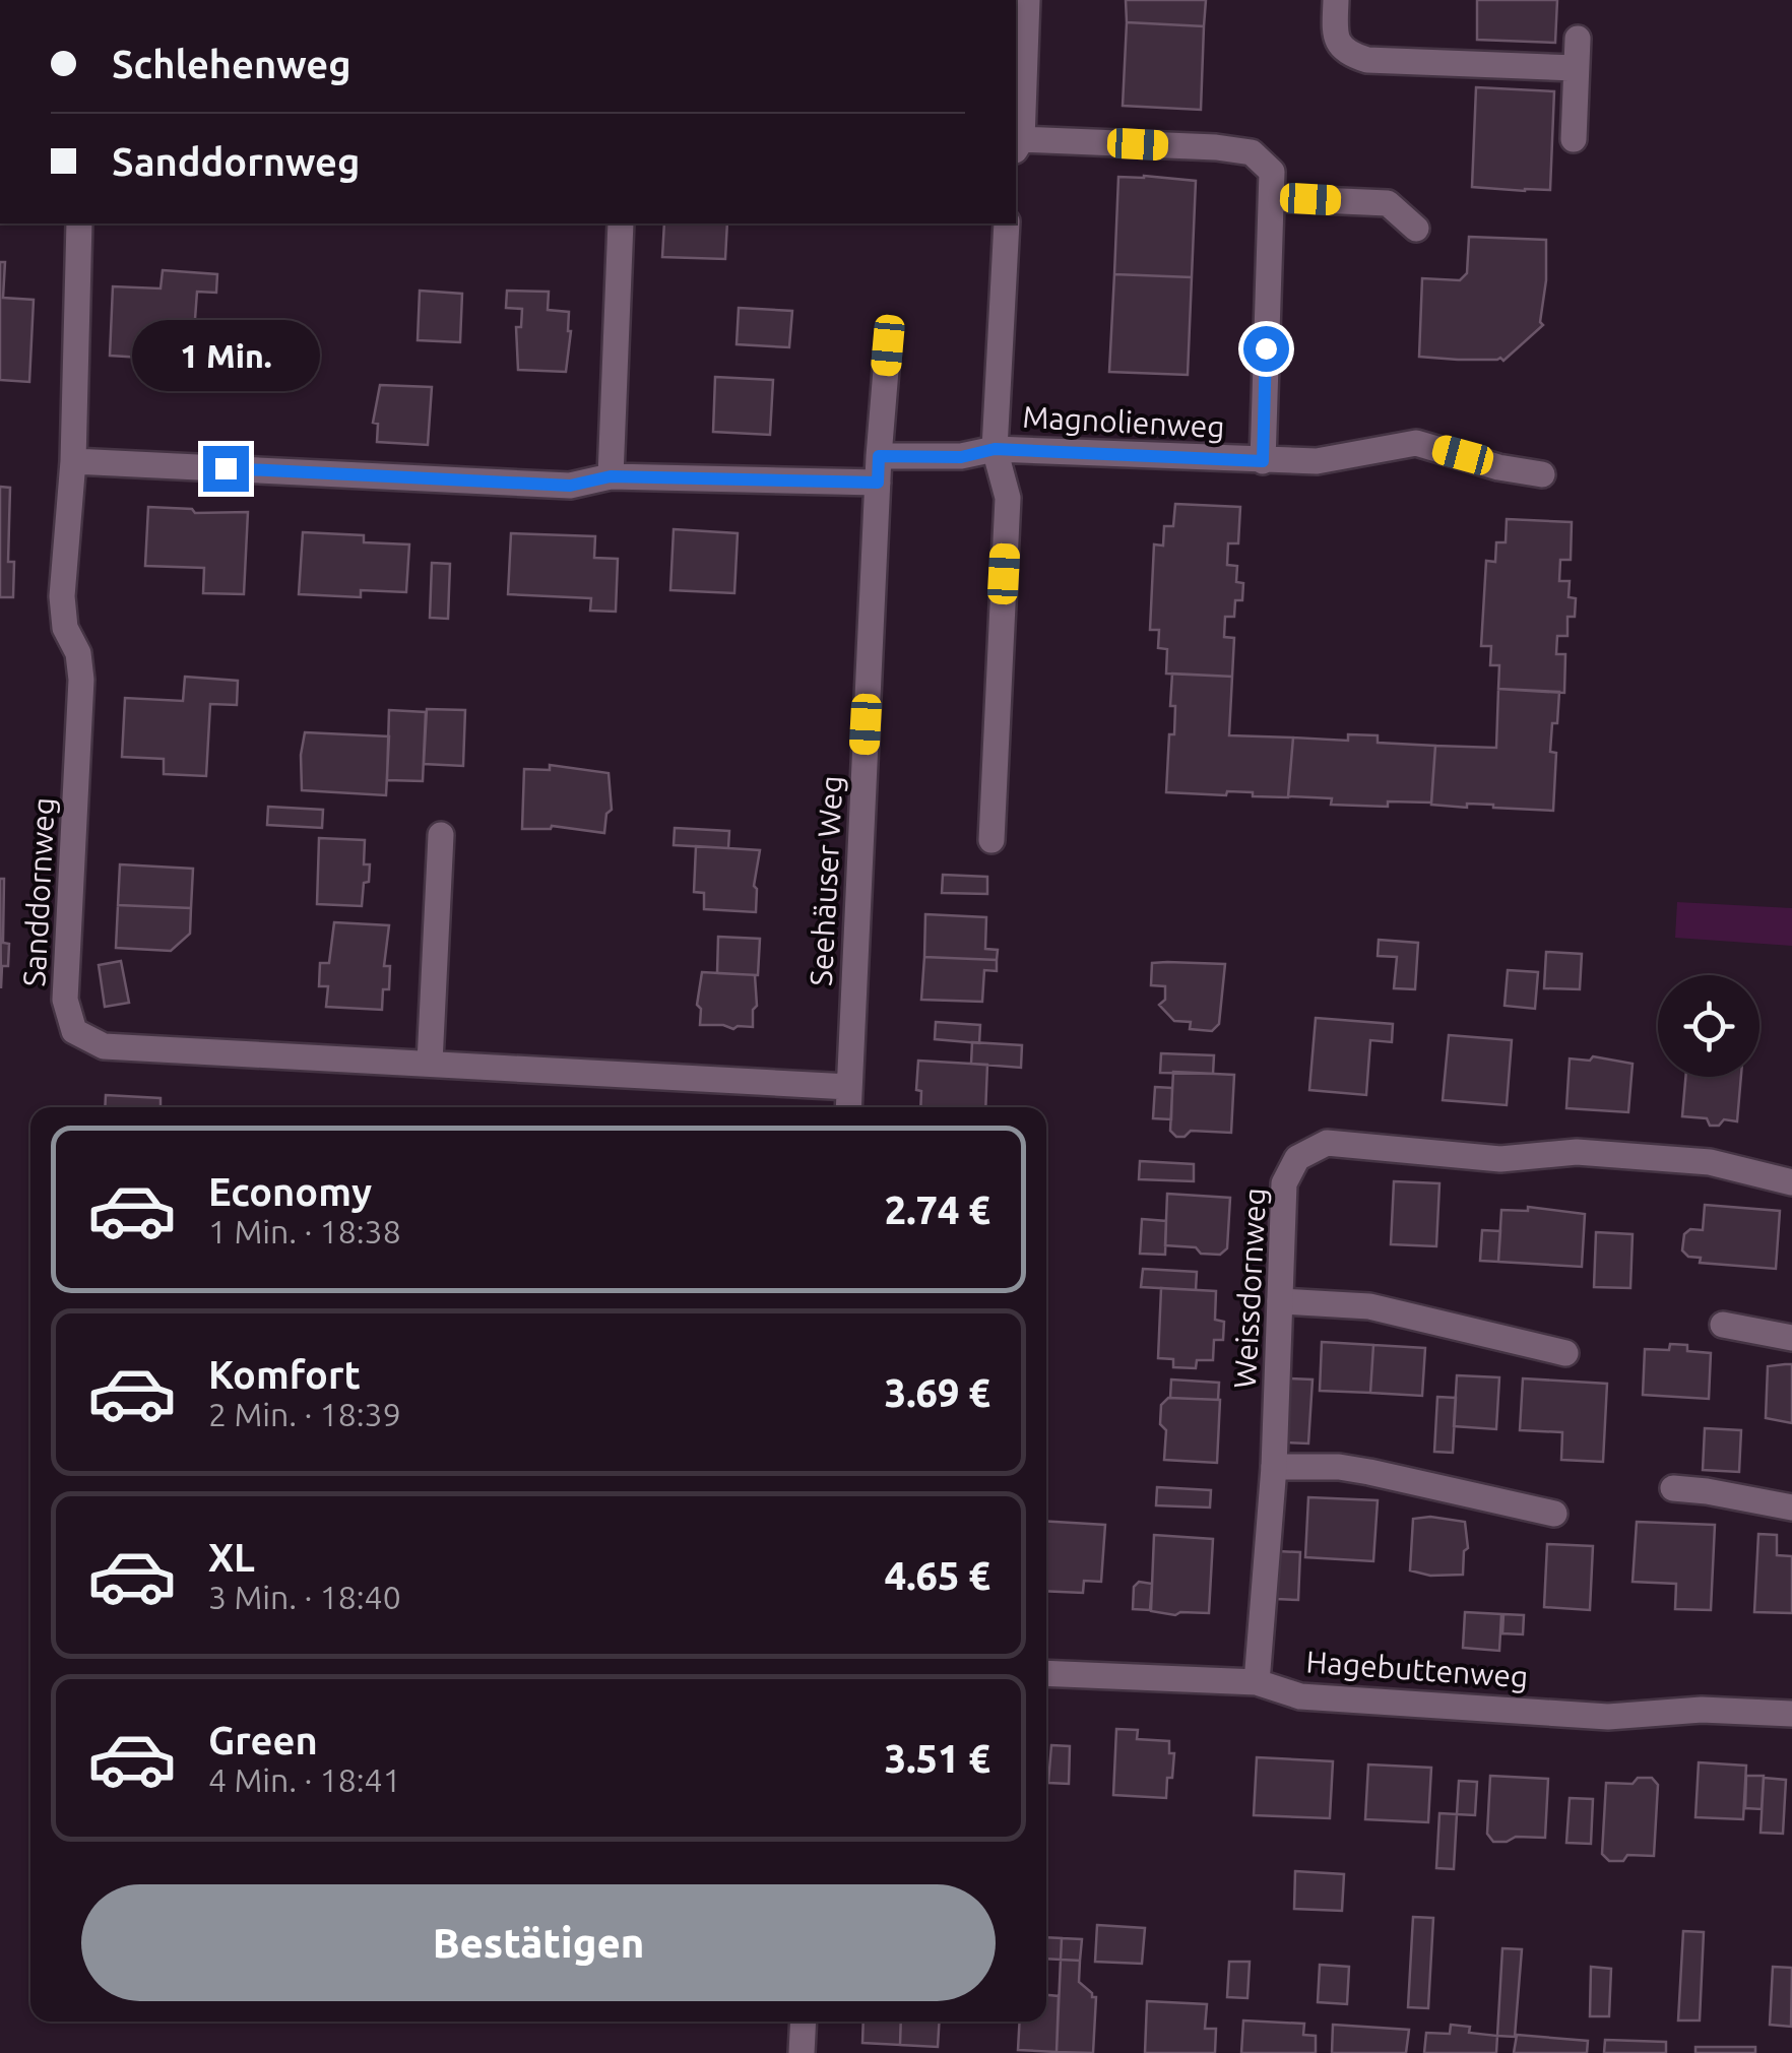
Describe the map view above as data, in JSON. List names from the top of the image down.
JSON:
{
  "streets": {
    "street": [
      "Magnolienweg",
      "Seehäuser Weg",
      "Sanddornweg",
      "Weissdornweg",
      "Hagebuttenweg"
    ]
  },
  "crossings": [
    ["Magnolienweg", "Seehäuser Weg"],
    ["Seehäuser Weg", "Sanddornweg"],
    ["Weissdornweg", "Hagebuttenweg"]
  ],
  "page": {
    "banner": ["Schlehenweg", "Sanddornweg"],
    "bubble": "1 Min.",
    "list": [
      {
        "name": "Economy",
        "note": "1 Min. · 18:38",
        "value": "2.74 €"
      },
      {
        "name": "Komfort",
        "note": "2 Min. · 18:39",
        "value": "3.69 €"
      },
      {
        "name": "XL",
        "note": "3 Min. · 18:40",
        "value": "4.65 €"
      },
      {
        "name": "Green",
        "note": "4 Min. · 18:41",
        "value": "3.51 €"
      }
    ],
    "buttons": "Bestätigen"
  }
}
